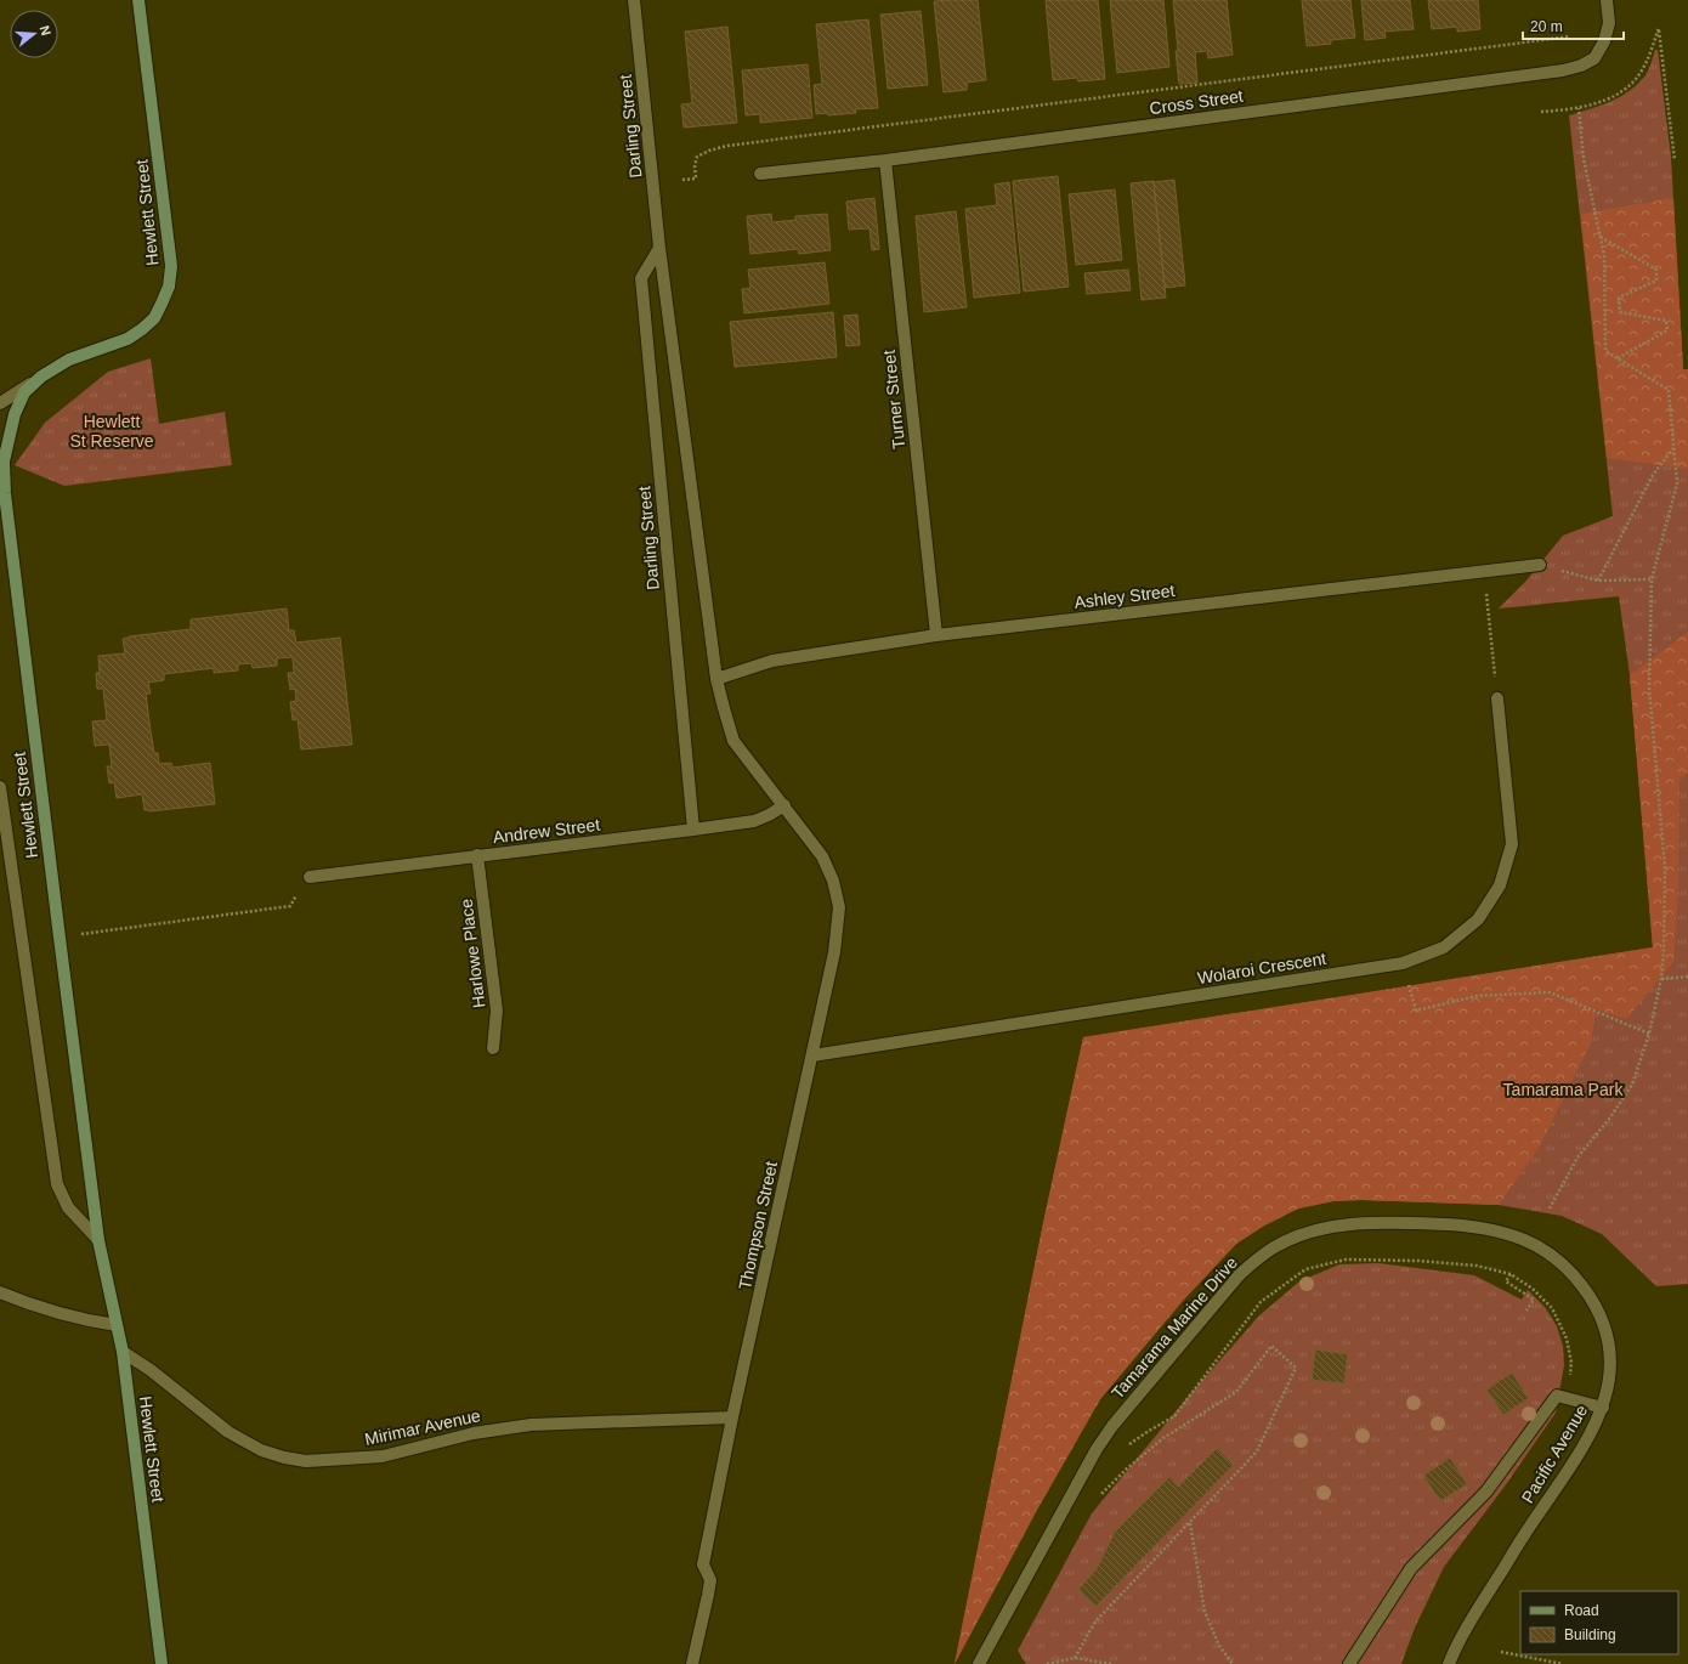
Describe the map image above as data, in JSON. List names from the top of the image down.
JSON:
{
  "streets": {
    "street": [
      "Cross Street",
      "Darling Street",
      "Hewlett Street",
      "Turner Street",
      "Ashley Street",
      "Andrew Street",
      "Harlowe Place",
      "Wolaroi Crescent",
      "Thompson Street",
      "Tamarama Marine Drive",
      "Mirimar Avenue",
      "Pacific Avenue"
    ]
  },
  "crossings": [
    ["Cross Street", "Turner Street"],
    ["Darling Street", "Ashley Street"],
    ["Darling Street", "Andrew Street"],
    ["Darling Street", "Thompson Street"],
    ["Hewlett Street", "Mirimar Avenue"],
    ["Turner Street", "Ashley Street"],
    ["Andrew Street", "Harlowe Place"],
    ["Andrew Street", "Thompson Street"],
    ["Wolaroi Crescent", "Thompson Street"],
    ["Thompson Street", "Mirimar Avenue"],
    ["Tamarama Marine Drive", "Pacific Avenue"]
  ],
  "parks": ["Hewlett St Reserve", "Tamarama Park"],
  "legend": ["Road", "Building"],
  "scale_bar": "20 m",
  "north": "right"
}
